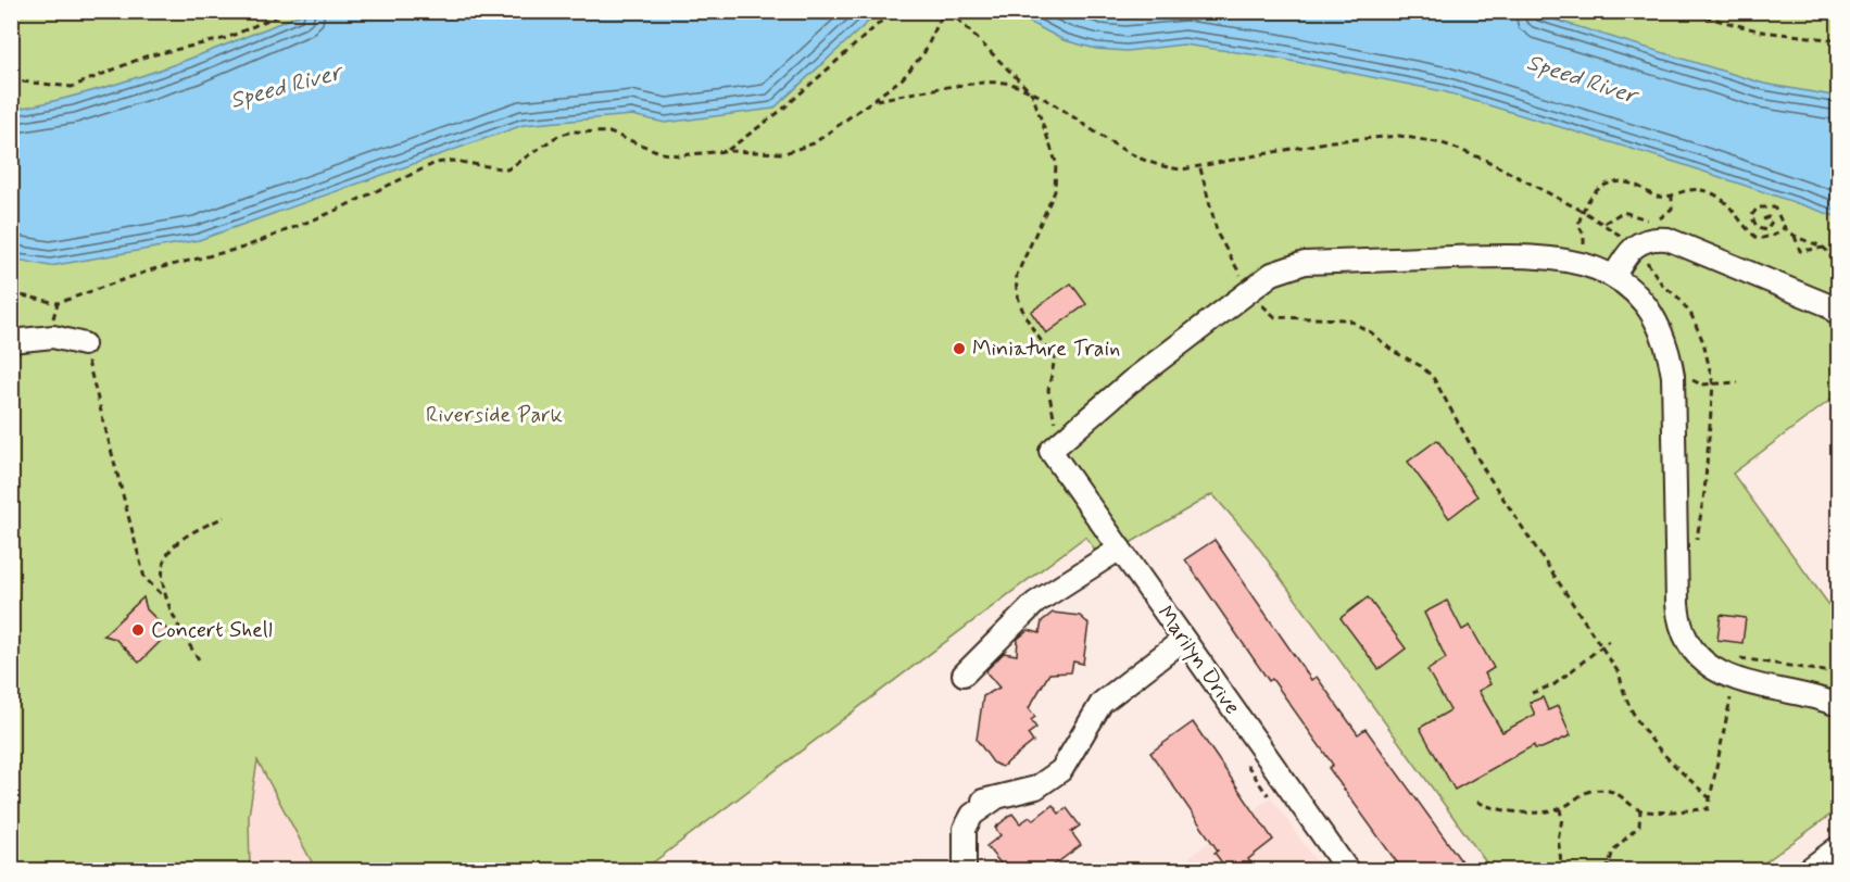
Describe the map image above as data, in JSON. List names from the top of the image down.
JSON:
{
  "streets": {
    "street": ["Marilyn Drive"]
  },
  "water": ["Speed River"],
  "parks": ["Riverside Park"],
  "places": ["Miniature Train", "Concert Shell"]
}
